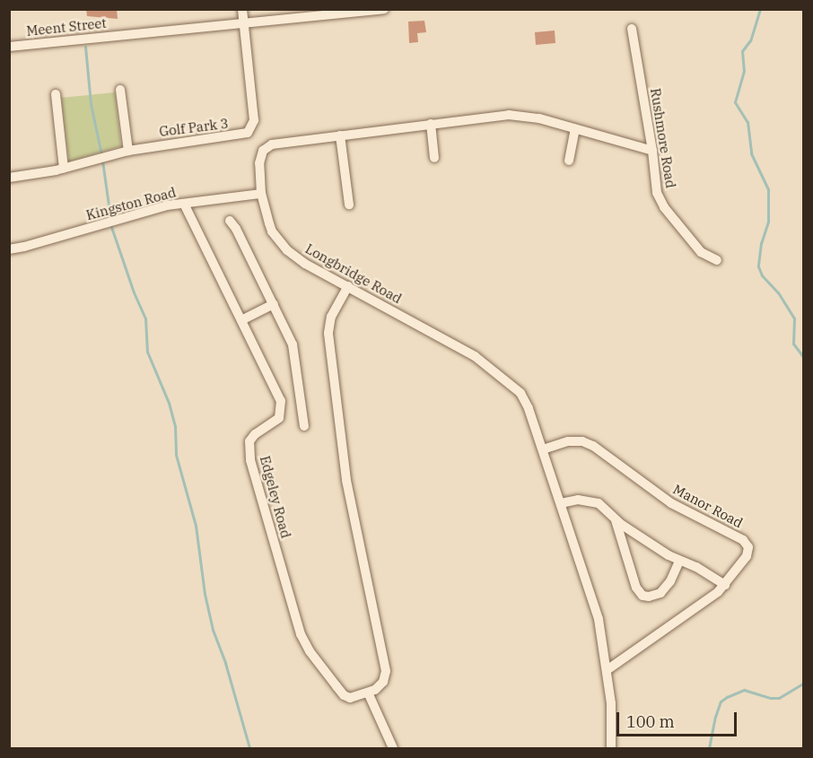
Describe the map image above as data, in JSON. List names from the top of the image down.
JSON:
{
  "streets": {
    "street": [
      "Meent Street",
      "Golf Park 3",
      "Rushmore Road",
      "Kingston Road",
      "Longbridge Road",
      "Edgeley Road",
      "Manor Road"
    ]
  },
  "crossings": [
    ["Meent Street", "Golf Park 3"],
    ["Rushmore Road", "Longbridge Road"],
    ["Kingston Road", "Longbridge Road"],
    ["Kingston Road", "Edgeley Road"],
    ["Longbridge Road", "Manor Road"]
  ],
  "scale_bar": "100 m"
}
